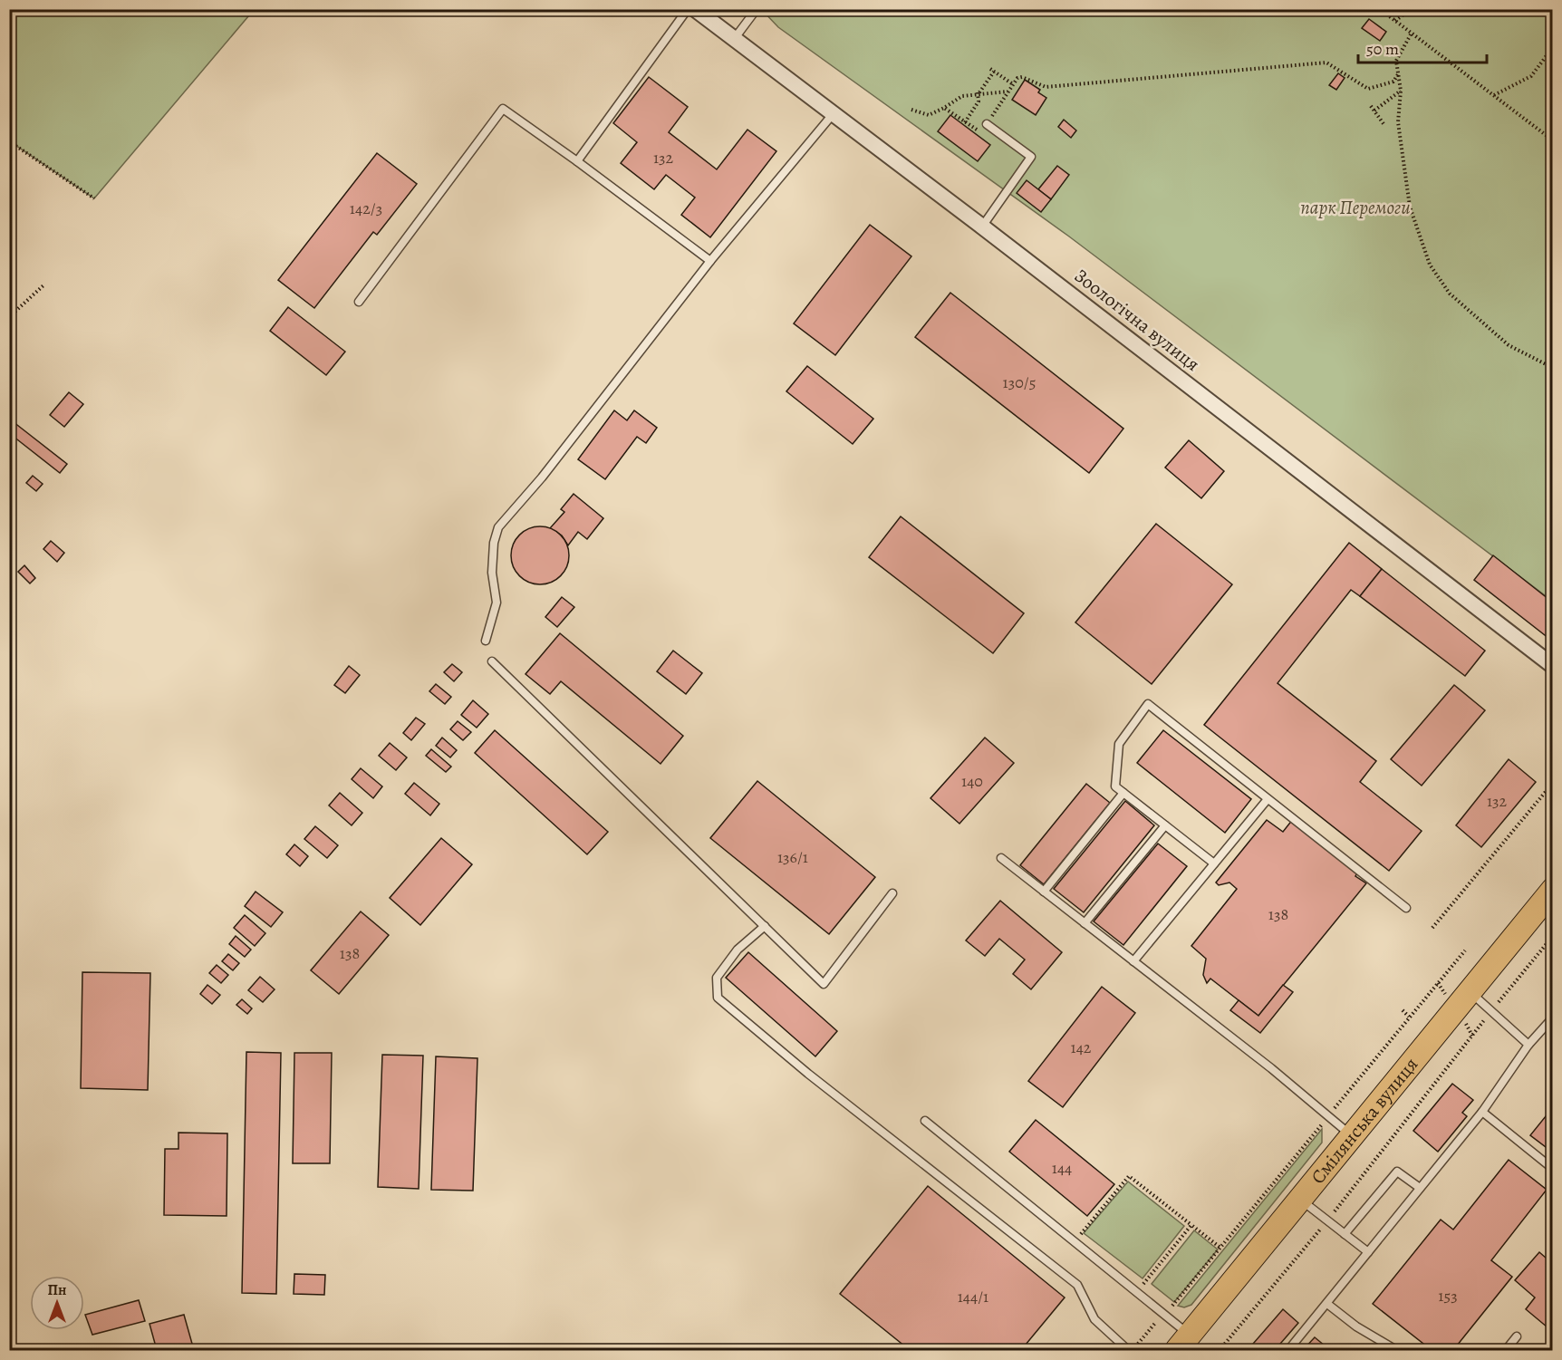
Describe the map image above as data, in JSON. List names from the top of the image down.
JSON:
{
  "streets": {
    "main road": ["Смілянська вулиця"],
    "street": ["Зоологічна вулиця"]
  },
  "parks": ["парк Перемоги"],
  "house_numbers": [
    "132",
    "142/3",
    "130/5",
    "140",
    "132",
    "136/1",
    "138",
    "138",
    "142",
    "144",
    "153",
    "144/1"
  ],
  "scale_bar": "50 m",
  "north": "top"
}
